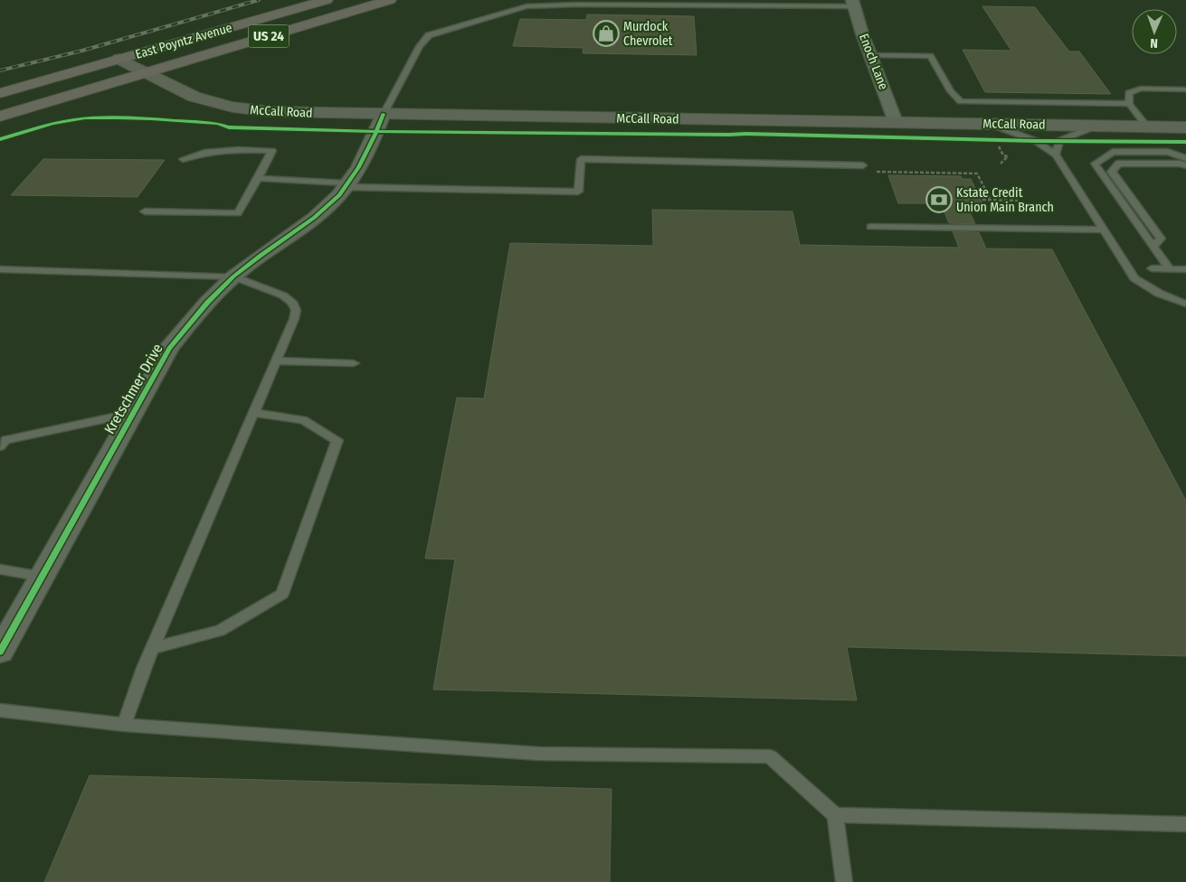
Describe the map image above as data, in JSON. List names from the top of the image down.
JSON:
{
  "streets": {
    "highway": ["US 24", "East Poyntz Avenue"],
    "main road": ["McCall Road"],
    "street": ["Enoch Lane", "Kretschmer Drive"]
  },
  "crossings": [
    ["US 24", "East Poyntz Avenue"],
    ["US 24", "McCall Road"],
    ["East Poyntz Avenue", "McCall Road"],
    ["Enoch Lane", "McCall Road"],
    ["McCall Road", "Kretschmer Drive"]
  ],
  "places": {
    "shop": ["Murdock Chevrolet"],
    "bank": ["Kstate Credit Union Main Branch"]
  },
  "north": "bottom"
}
